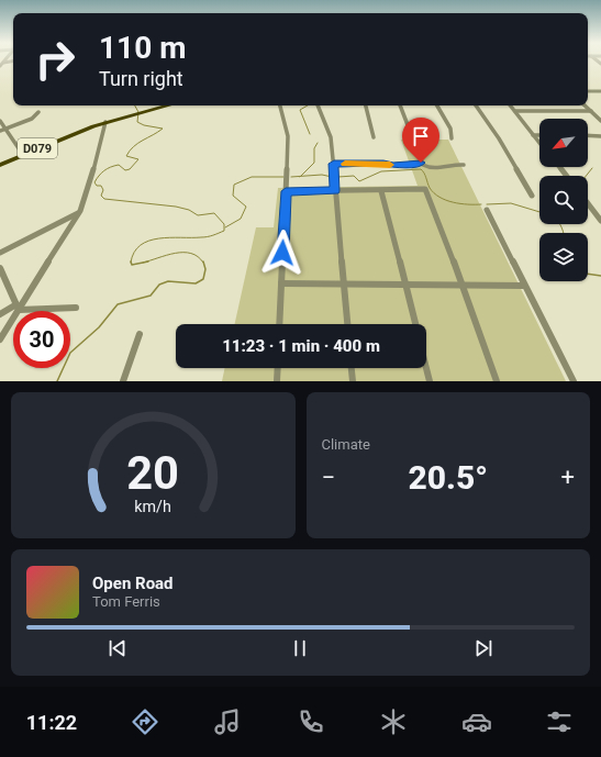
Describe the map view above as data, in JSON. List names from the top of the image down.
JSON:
{
  "streets": {
    "main road": ["D079"]
  },
  "north": "bottom left",
  "page": {
    "turn": ["110 m", "Turn right"],
    "limit": "30",
    "trip": "11:23 · 1 min · 400 m",
    "tile": "Climate",
    "heat": ["−", "20.5°", "+"],
    "song": ["Open Road", "Tom Ferris"],
    "tabs": "11:22",
    "gauge": ["20", "km/h"]
  }
}
